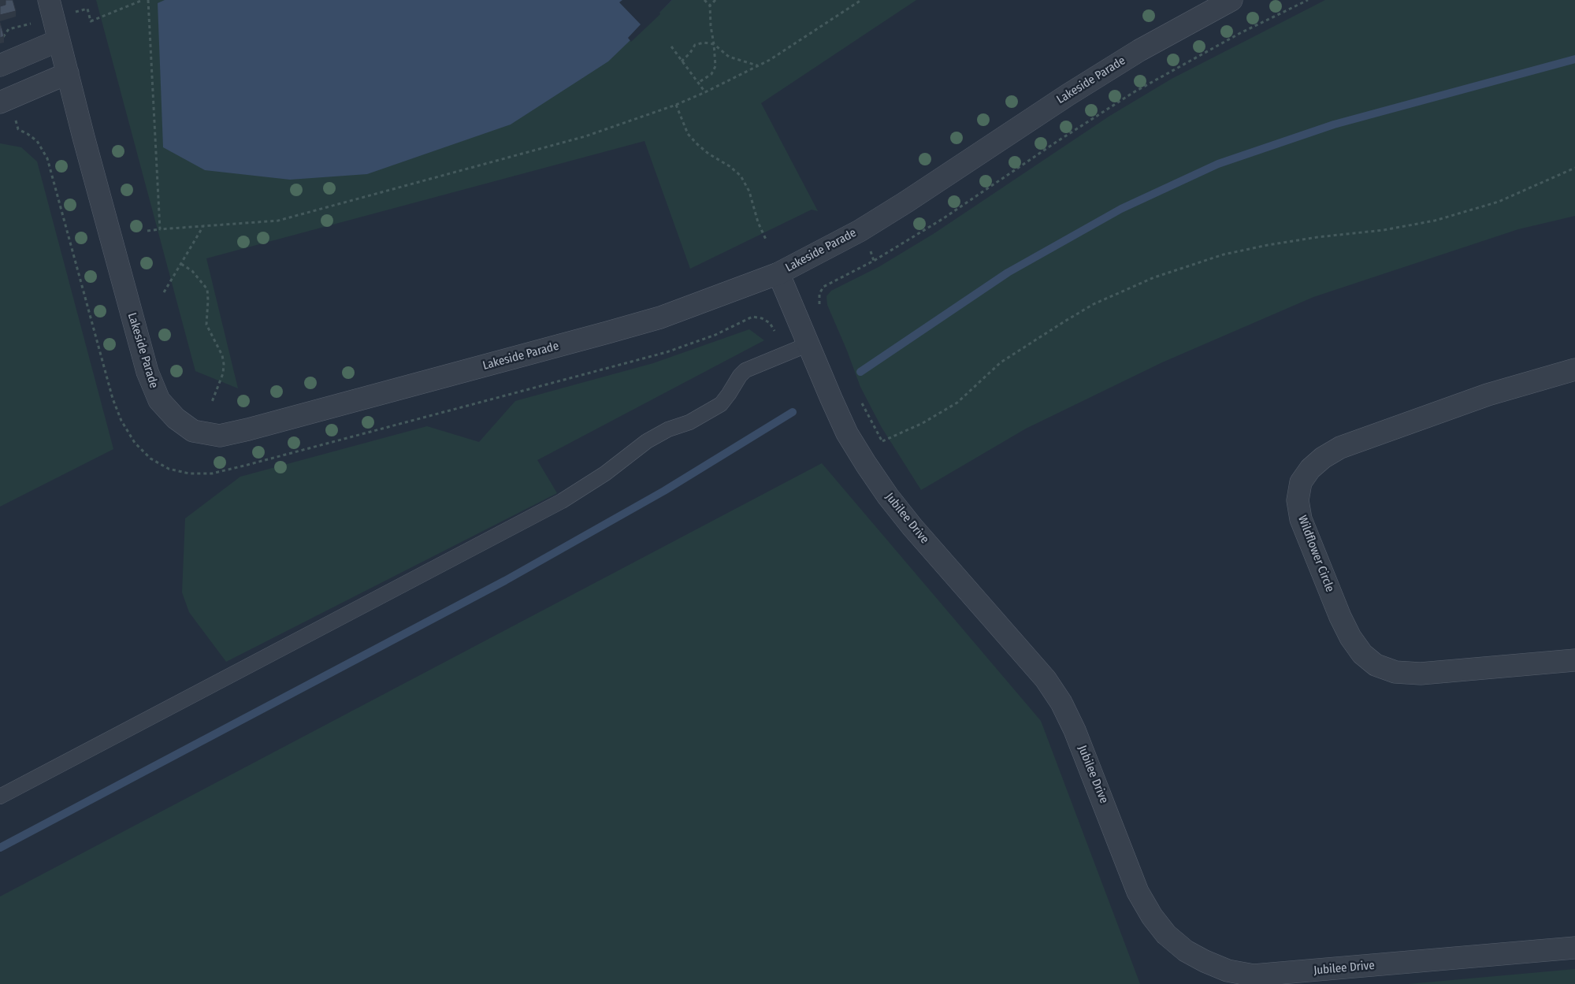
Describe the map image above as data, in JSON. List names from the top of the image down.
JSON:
{
  "streets": {
    "street": ["Lakeside Parade", "Jubilee Drive", "Wildflower Circle"]
  },
  "crossings": [
    ["Lakeside Parade", "Jubilee Drive"]
  ]
}
